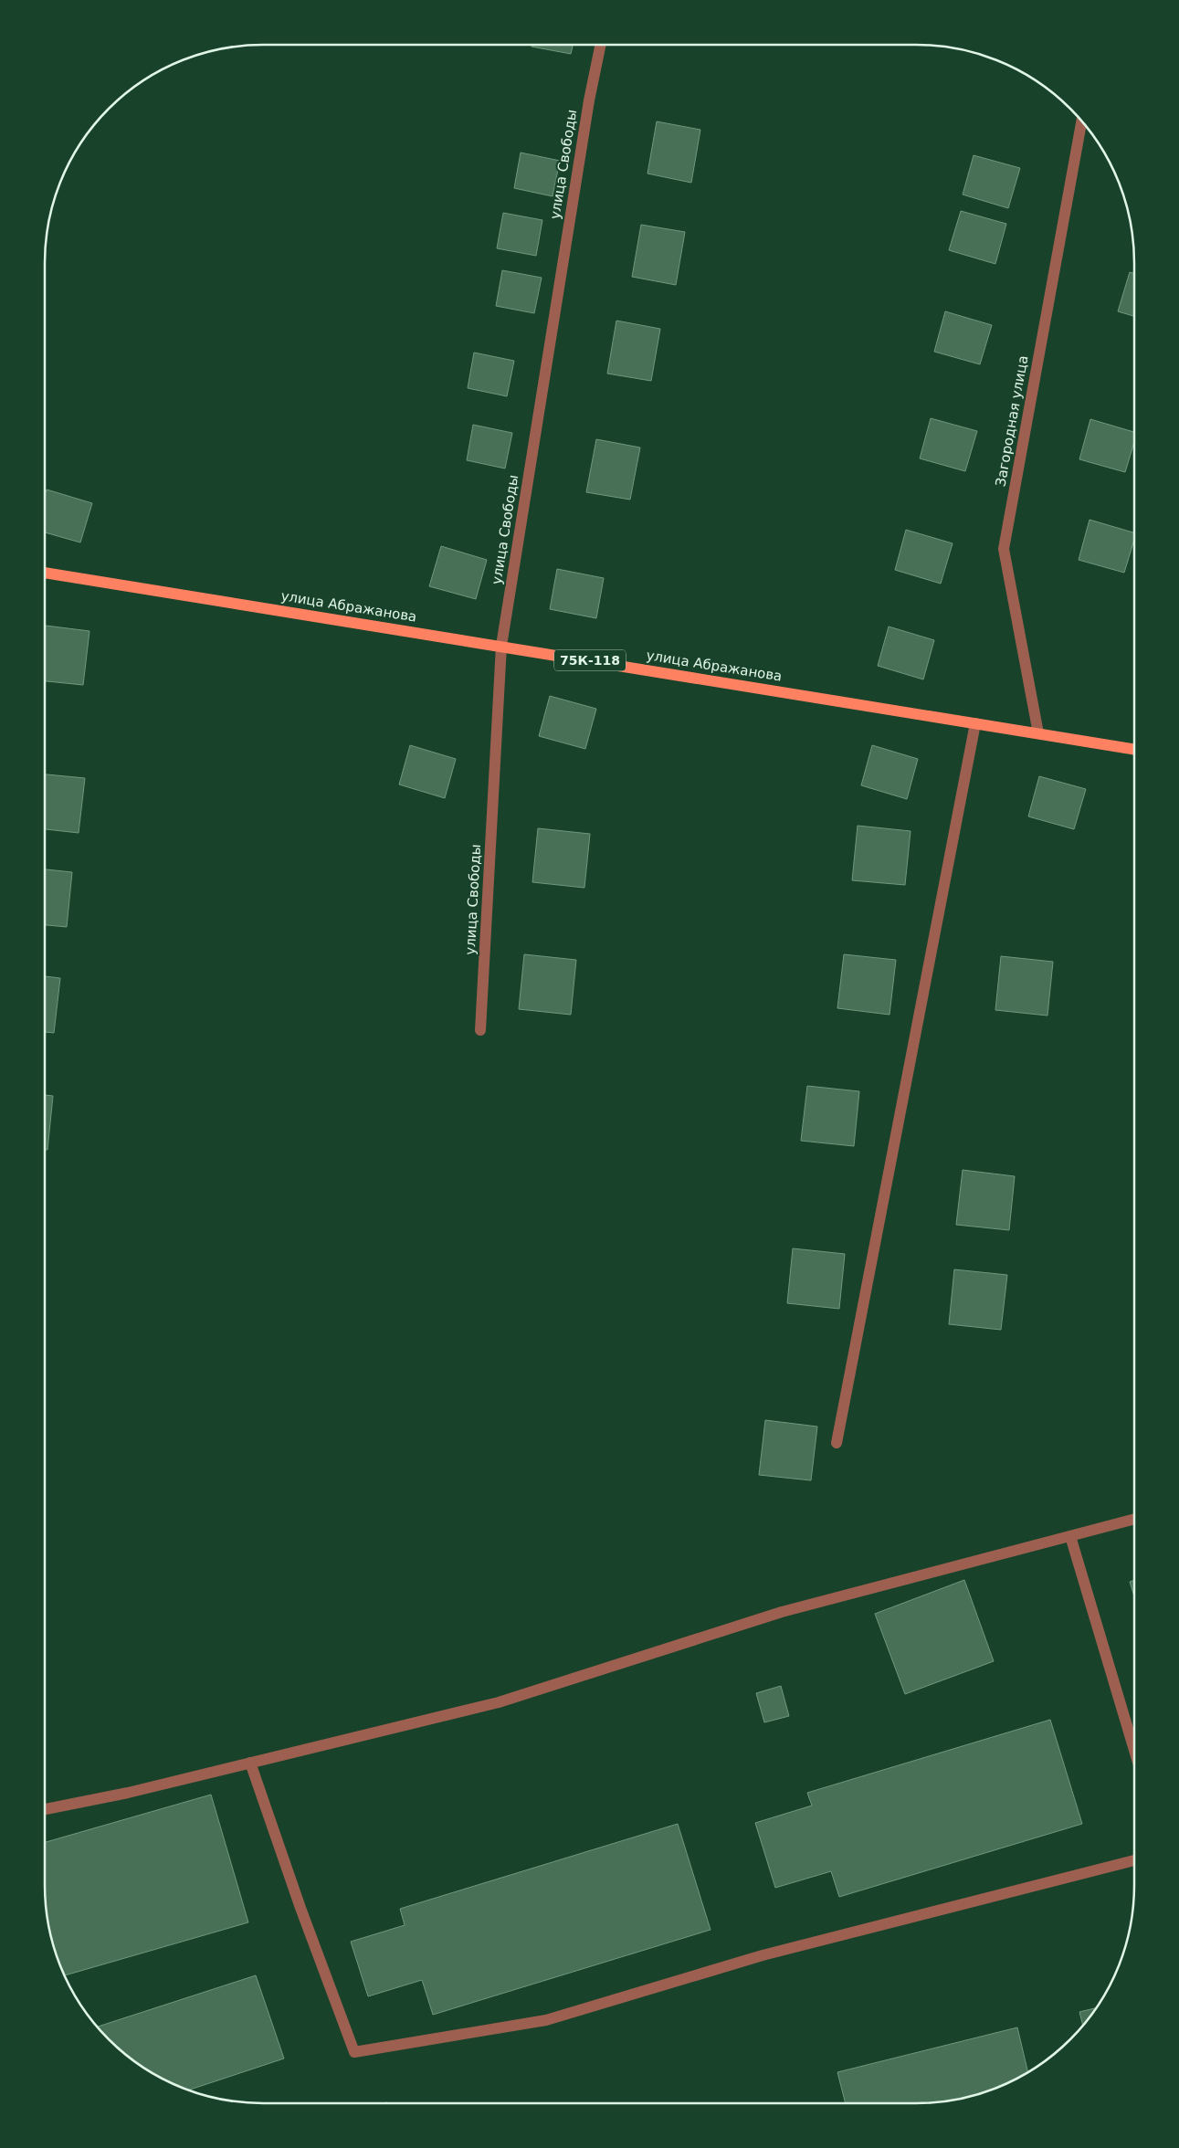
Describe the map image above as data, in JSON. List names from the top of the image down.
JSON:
{
  "streets": {
    "main road": ["улица Абражанова", "75К-118"],
    "street": ["улица Свободы", "Загородная улица"]
  },
  "crossings": [
    ["улица Свободы", "улица Абражанова"],
    ["Загородная улица", "улица Абражанова"]
  ]
}
